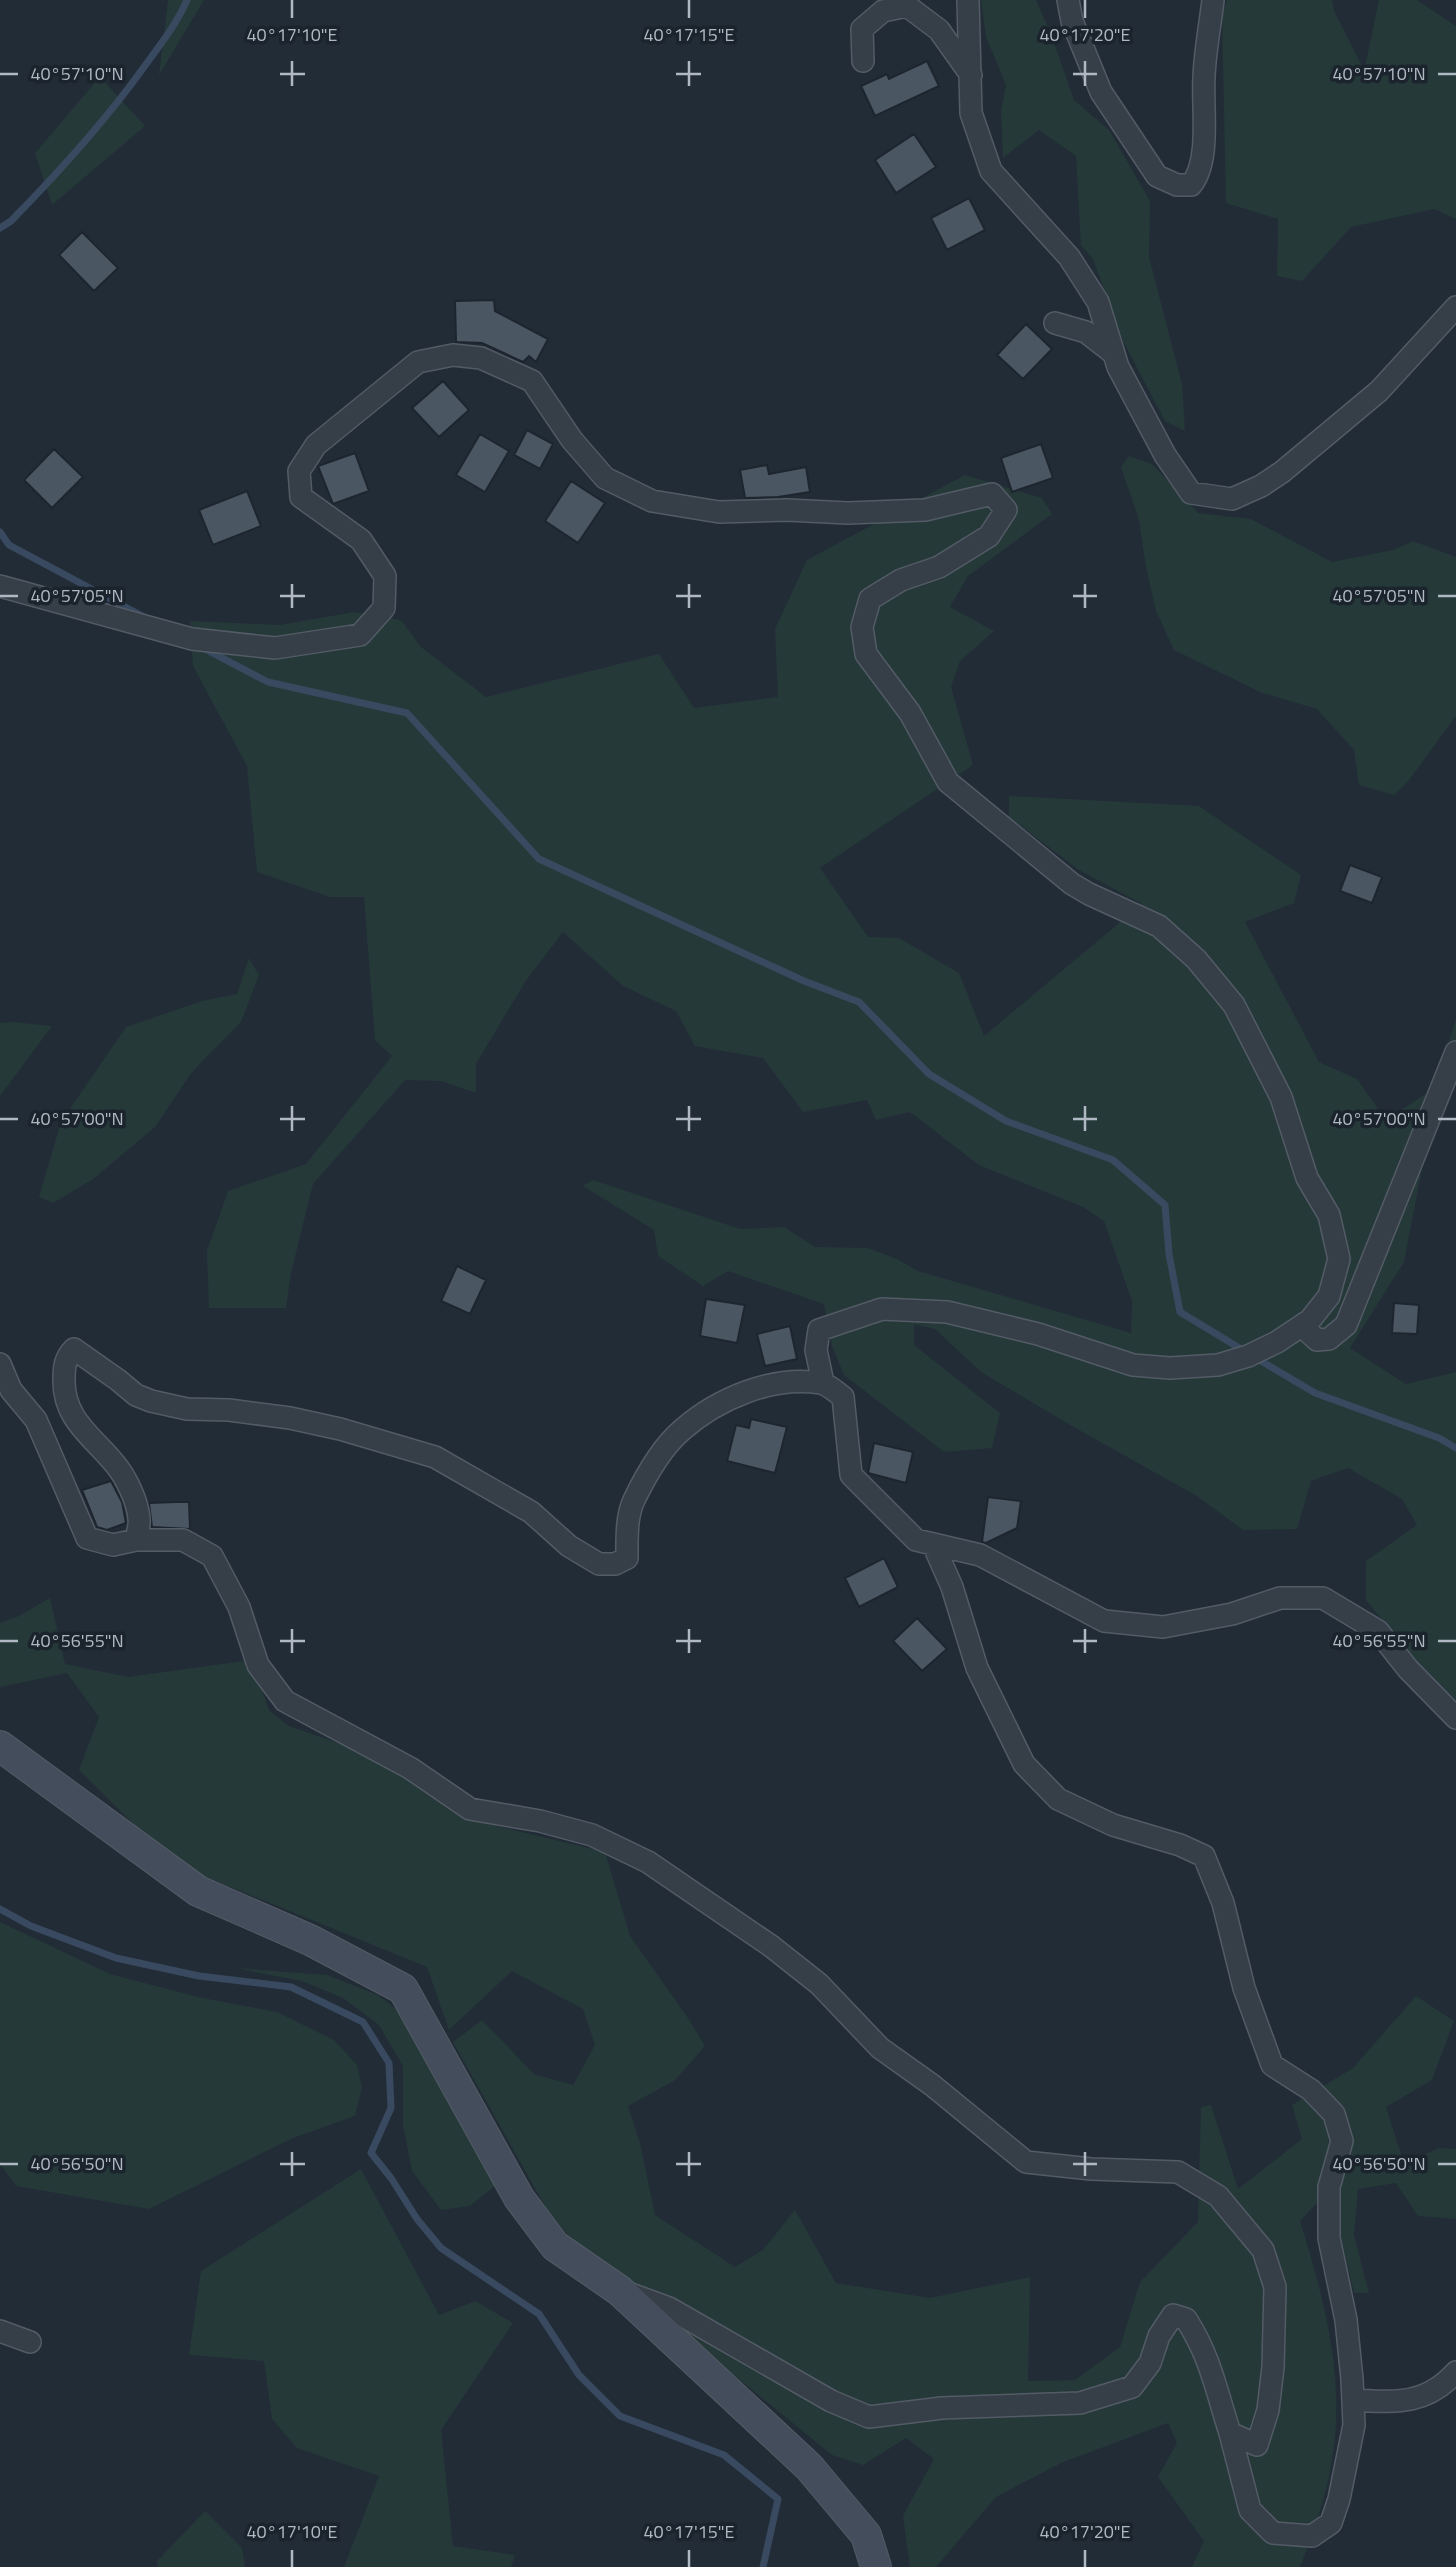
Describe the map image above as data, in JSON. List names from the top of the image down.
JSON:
{
  "coordinates": [
    "40°17'10\"E",
    "40°17'15\"E",
    "40°17'20\"E",
    "40°57'10\"N",
    "40°57'05\"N",
    "40°57'00\"N",
    "40°56'55\"N",
    "40°56'50\"N"
  ]
}
